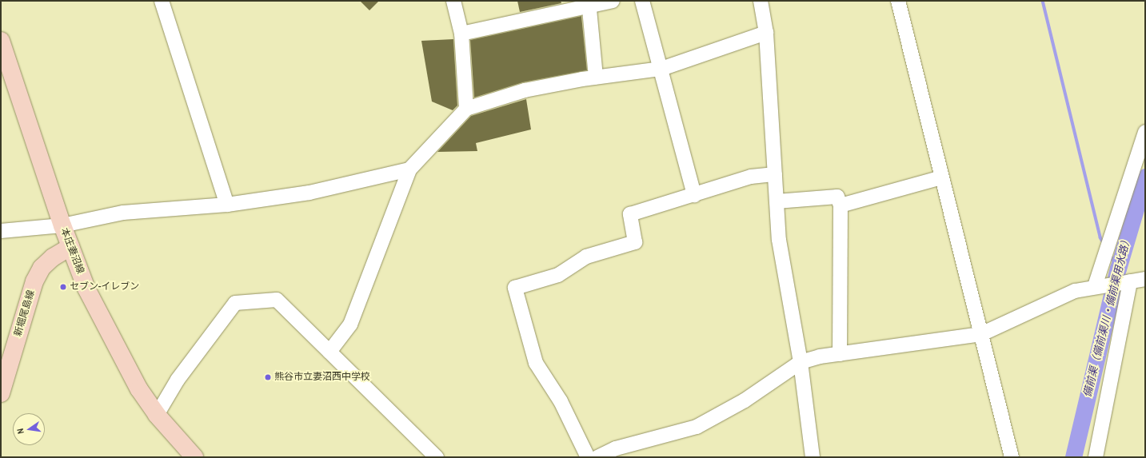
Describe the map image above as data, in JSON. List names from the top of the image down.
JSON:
{
  "streets": {
    "main road": ["本庄妻沼線", "新堀尾島線"]
  },
  "crossings": [
    ["本庄妻沼線", "新堀尾島線"]
  ],
  "water": ["備前渠（備前渠川・備前渠用水路）"],
  "places": ["セブン-イレブン", "熊谷市立妻沼西中学校"],
  "north": "left"
}
